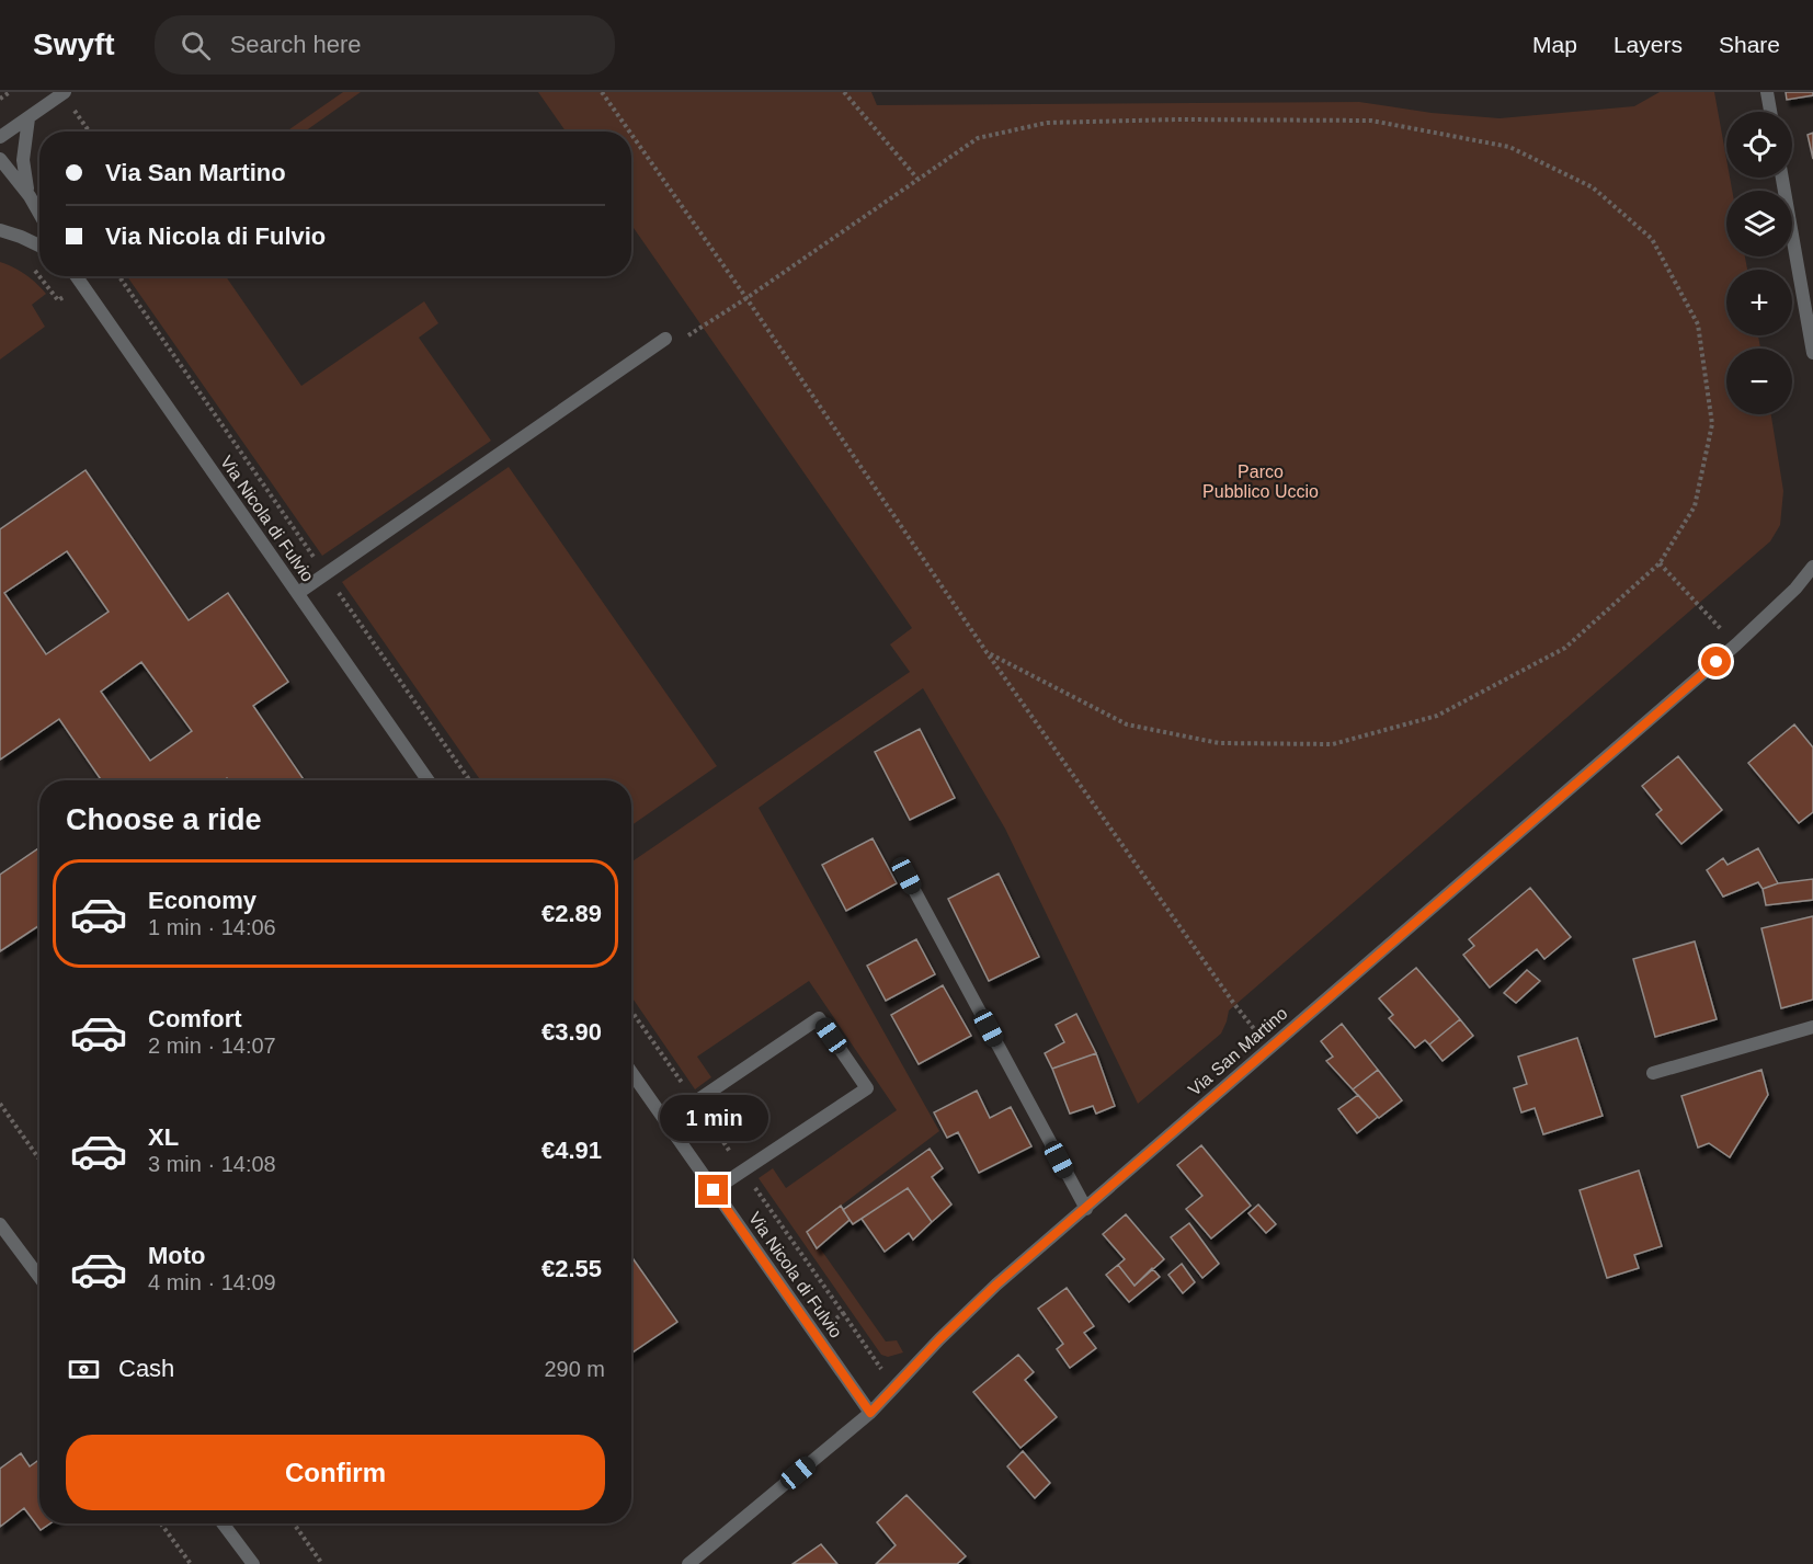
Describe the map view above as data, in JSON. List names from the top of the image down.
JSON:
{
  "streets": {
    "street": ["Via Nicola di Fulvio", "Via San Martino"]
  },
  "crossings": [
    ["Via Nicola di Fulvio", "Via San Martino"]
  ],
  "parks": ["Parco Pubblico Uccio"],
  "page": {
    "header": "Swyft",
    "search": "Search here",
    "nav": ["Map", "Layers", "Share"],
    "map_buttons": ["+", "−"],
    "banner": ["Via San Martino", "Via Nicola di Fulvio"],
    "heading": "Choose a ride",
    "list": [
      {
        "name": "Economy",
        "note": "1 min · 14:06",
        "value": "€2.89"
      },
      {
        "name": "Comfort",
        "note": "2 min · 14:07",
        "value": "€3.90"
      },
      {
        "name": "XL",
        "note": "3 min · 14:08",
        "value": "€4.91"
      },
      {
        "name": "Moto",
        "note": "4 min · 14:09",
        "value": "€2.55"
      }
    ],
    "bubble": "1 min",
    "pay": ["Cash", "290 m"],
    "buttons": "Confirm"
  }
}
